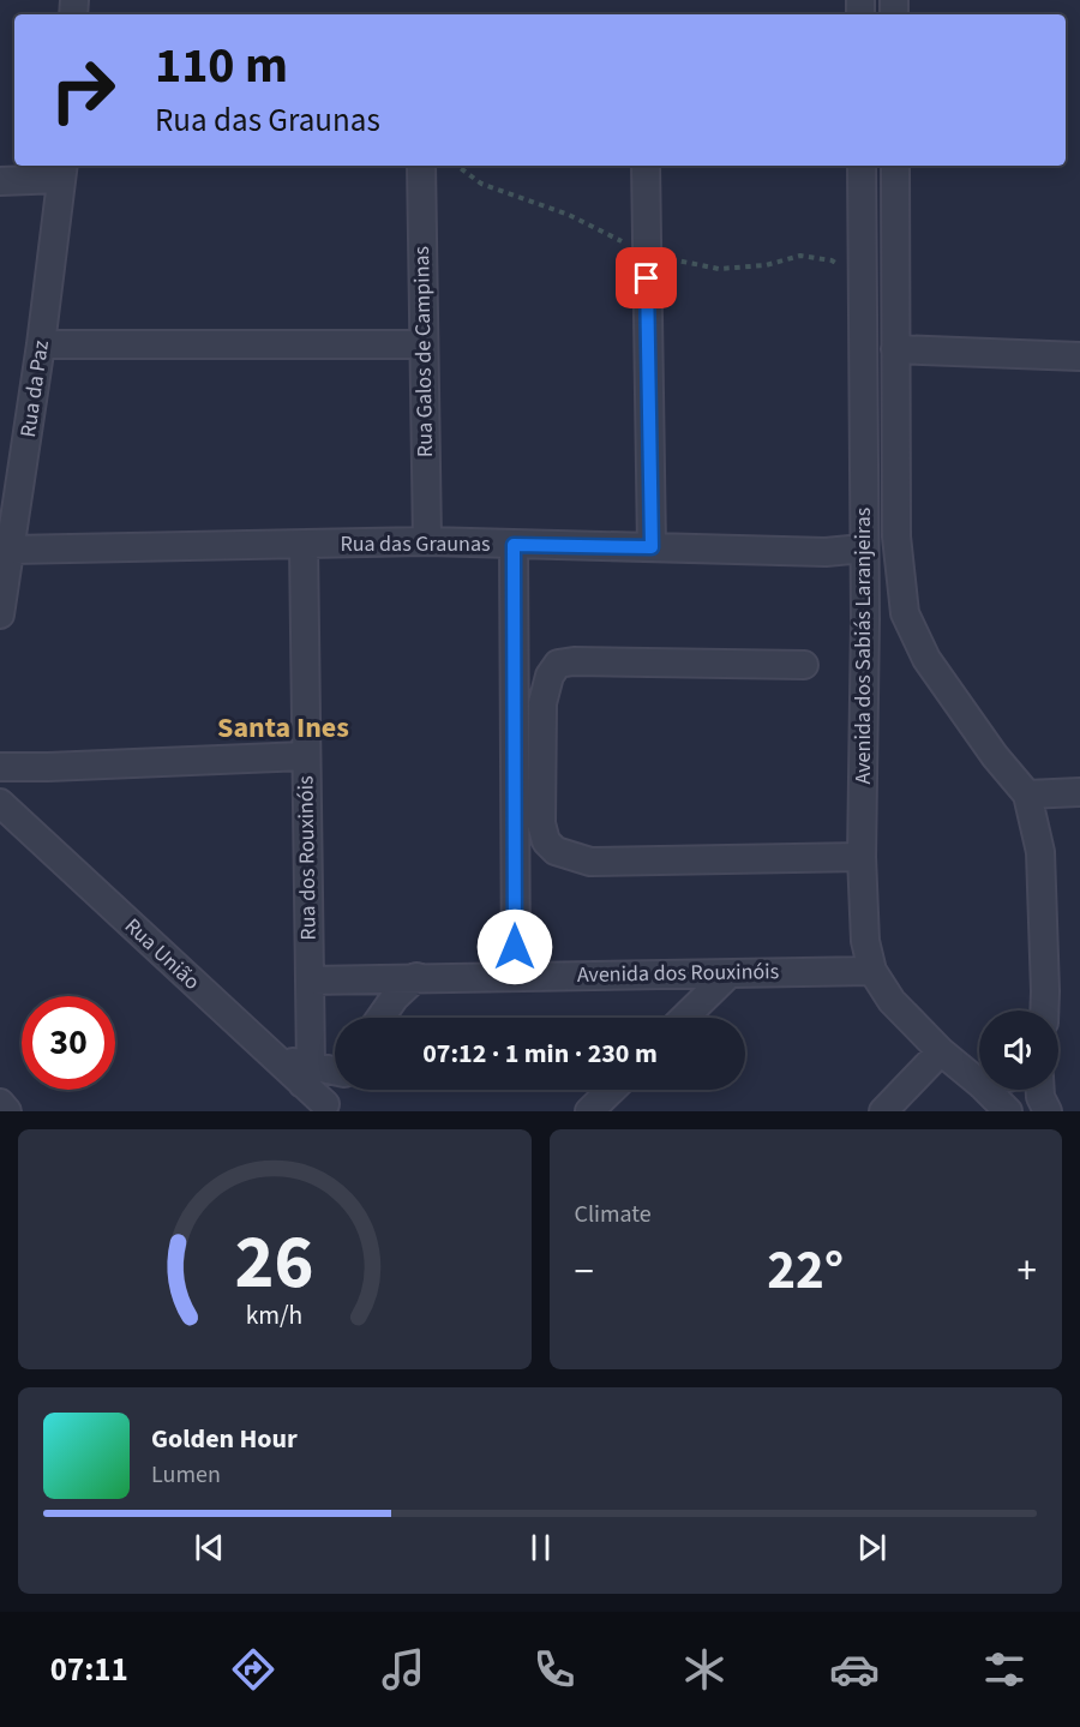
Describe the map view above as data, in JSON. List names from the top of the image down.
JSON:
{
  "streets": {
    "street": [
      "Rua Galos de Campinas",
      "Rua da Paz",
      "Rua das Graunas",
      "Avenida dos Sabiás Laranjeiras",
      "Rua dos Rouxinóis",
      "Rua União",
      "Avenida dos Rouxinóis"
    ]
  },
  "crossings": [
    ["Rua Galos de Campinas", "Rua das Graunas"],
    ["Rua da Paz", "Rua das Graunas"],
    ["Rua das Graunas", "Avenida dos Sabiás Laranjeiras"],
    ["Rua das Graunas", "Rua dos Rouxinóis"],
    ["Avenida dos Sabiás Laranjeiras", "Avenida dos Rouxinóis"],
    ["Rua dos Rouxinóis", "Rua União"],
    ["Rua dos Rouxinóis", "Avenida dos Rouxinóis"]
  ],
  "districts": ["Santa Ines"],
  "page": {
    "turn": ["110 m", "Rua das Graunas"],
    "limit": "30",
    "trip": "07:12 · 1 min · 230 m",
    "tile": "Climate",
    "heat": ["−", "22°", "+"],
    "song": ["Golden Hour", "Lumen"],
    "tabs": "07:11",
    "gauge": ["26", "km/h"]
  }
}
